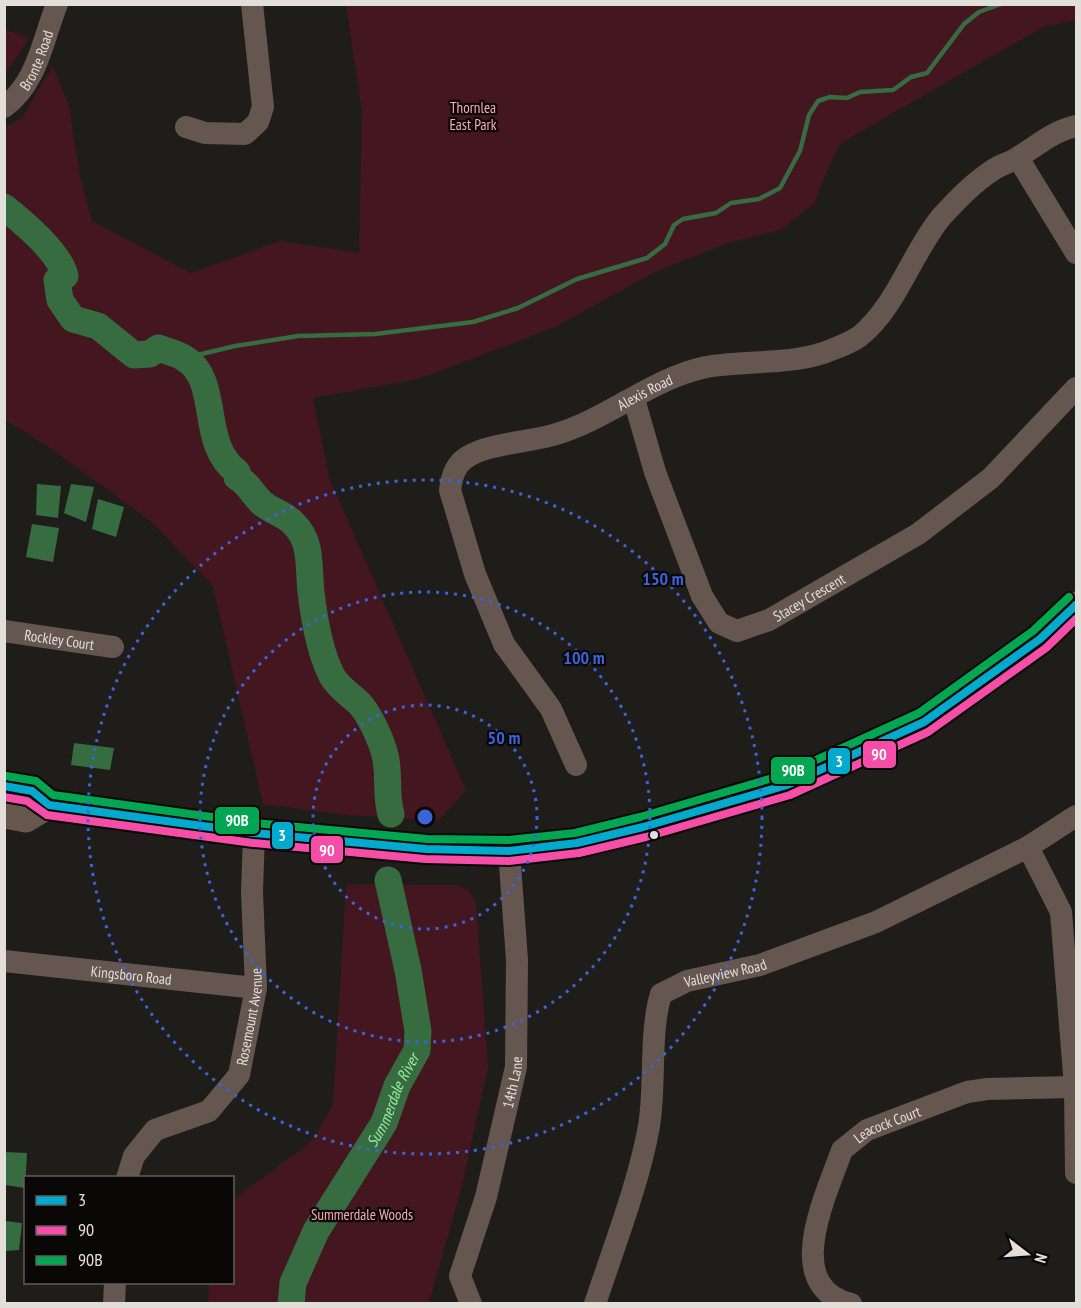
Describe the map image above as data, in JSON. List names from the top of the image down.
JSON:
{
  "streets": {
    "street": [
      "Bronte Road",
      "Alexis Road",
      "Stacey Crescent",
      "Rockley Court",
      "Kingsboro Road",
      "Valleyview Road",
      "Rosemount Avenue",
      "14th Lane",
      "Leacock Court"
    ]
  },
  "crossings": [
    ["Alexis Road", "Stacey Crescent"],
    ["Kingsboro Road", "Rosemount Avenue"]
  ],
  "water": ["Summerdale River"],
  "parks": ["Thornlea East Park", "Summerdale Woods"],
  "lines": ["transit line 90B", "transit line 3", "transit line 90"],
  "legend": ["3", "90", "90B"],
  "north": "right",
  "rings": ["150 m", "100 m", "50 m"]
}
